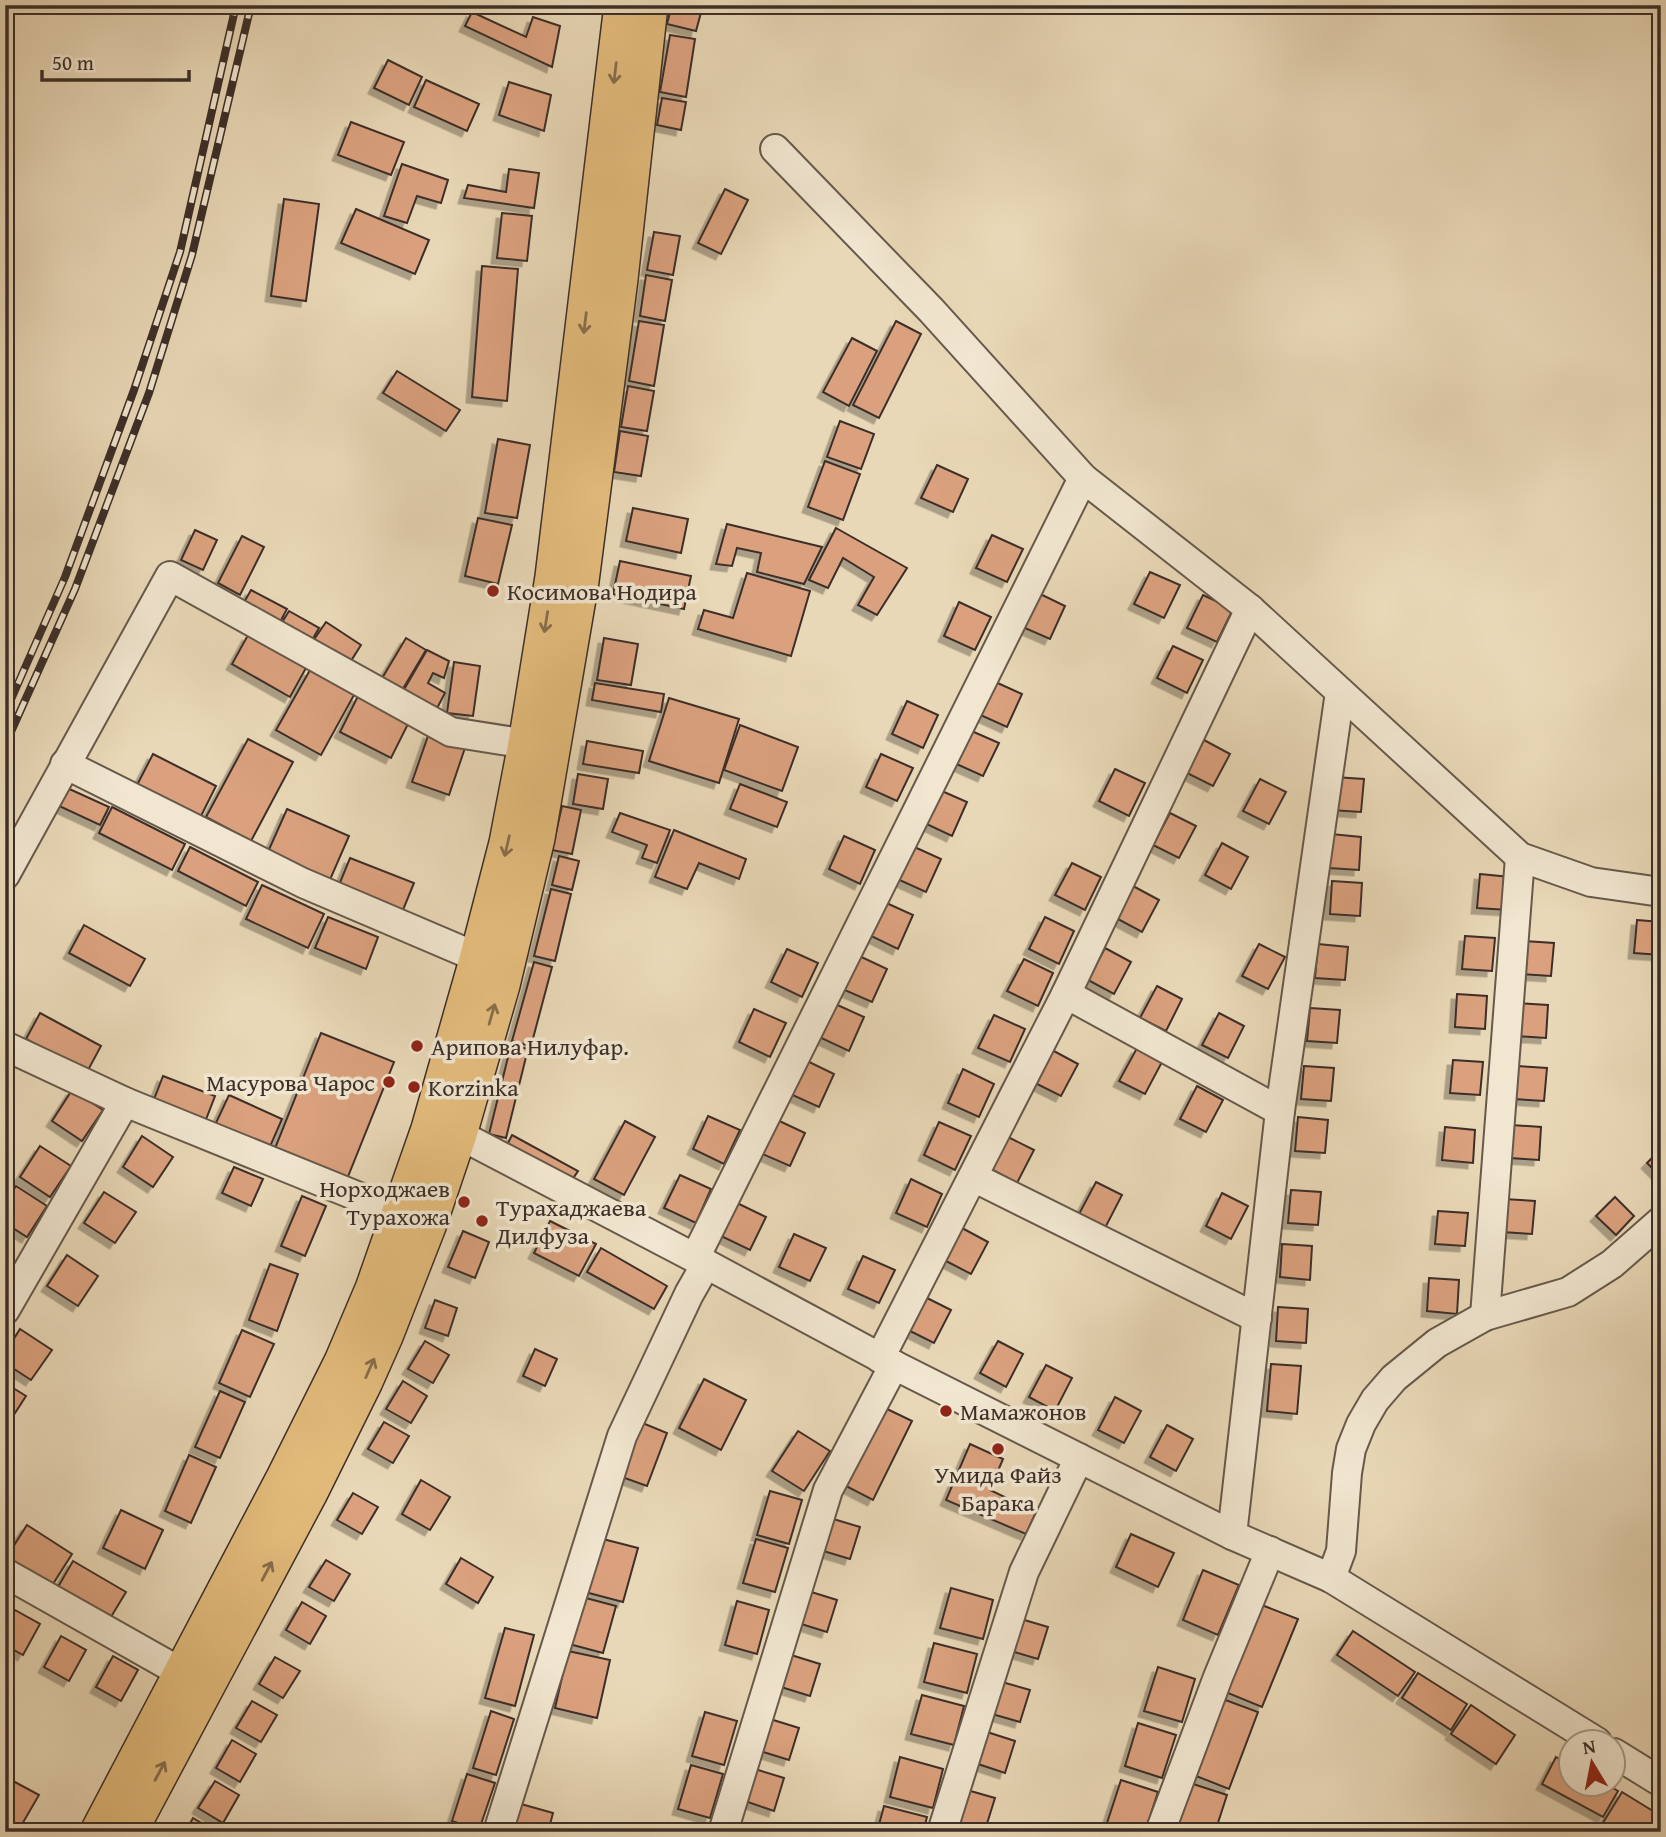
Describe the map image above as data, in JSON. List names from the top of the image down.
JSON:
{
  "places": [
    "Косимова Нодира",
    "Арипова Нилуфар.",
    "Масурова Чарос",
    "Korzinka",
    "Норходжаев Турахожа",
    "Турахаджаева Дилфуза",
    "Мамажонов",
    "Умида Файз Барака"
  ],
  "scale_bar": "50 m",
  "north": "top"
}
